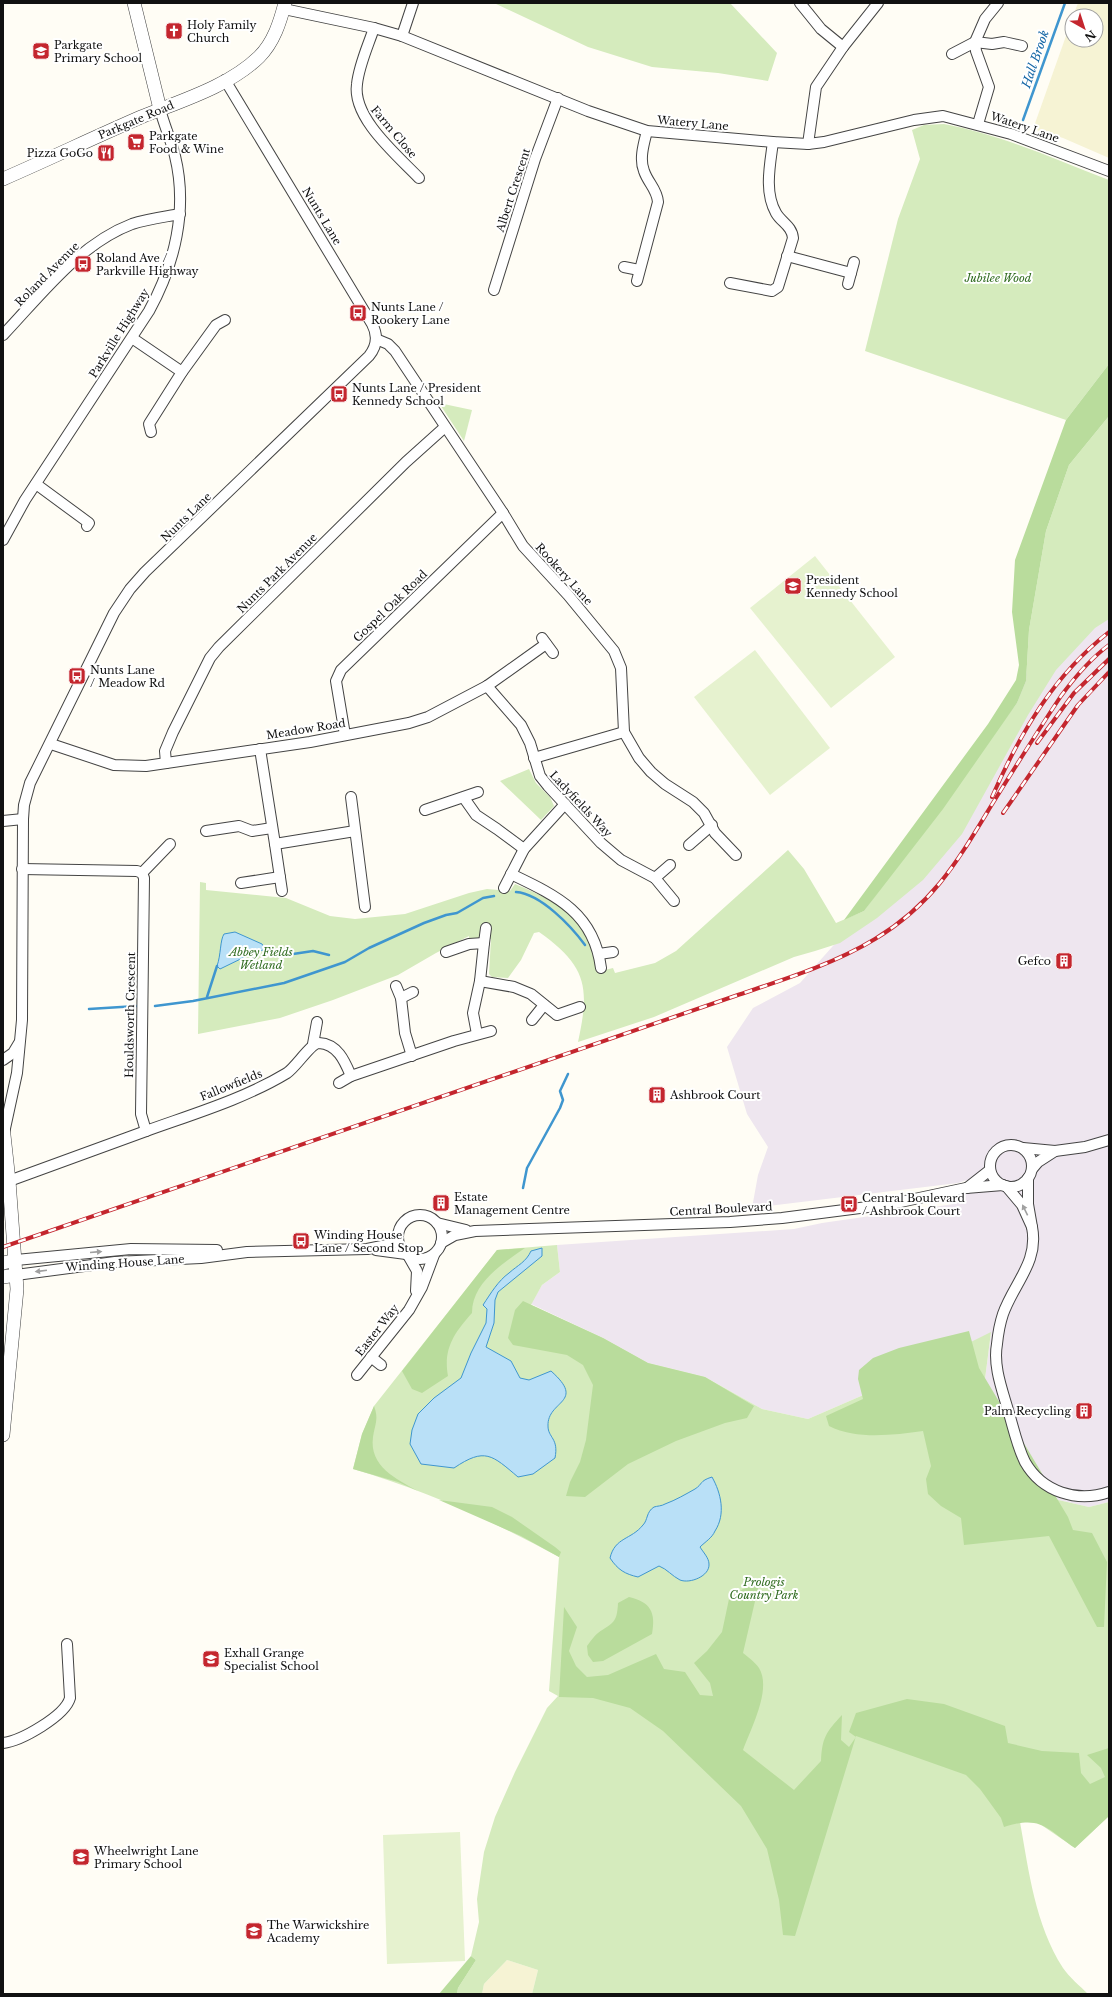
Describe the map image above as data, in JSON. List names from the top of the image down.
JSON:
{
  "streets": {
    "street": [
      "Parkgate Road",
      "Watery Lane",
      "Farm Close",
      "Albert Crescent",
      "Nunts Lane",
      "Roland Avenue",
      "Parkville Highway",
      "Nunts Park Avenue",
      "Rookery Lane",
      "Gospel Oak Road",
      "Meadow Road",
      "Ladyfields Way",
      "Houldsworth Crescent",
      "Fallowfields",
      "Central Boulevard",
      "Winding House Lane",
      "Easter Way"
    ]
  },
  "crossings": [
    ["Parkgate Road", "Watery Lane"],
    ["Parkgate Road", "Nunts Lane"],
    ["Parkgate Road", "Parkville Highway"],
    ["Watery Lane", "Farm Close"],
    ["Watery Lane", "Albert Crescent"],
    ["Nunts Lane", "Rookery Lane"],
    ["Nunts Lane", "Meadow Road"],
    ["Roland Avenue", "Parkville Highway"],
    ["Nunts Park Avenue", "Rookery Lane"],
    ["Nunts Park Avenue", "Meadow Road"],
    ["Rookery Lane", "Gospel Oak Road"],
    ["Gospel Oak Road", "Meadow Road"],
    ["Meadow Road", "Ladyfields Way"],
    ["Houldsworth Crescent", "Fallowfields"],
    ["Central Boulevard", "Winding House Lane"],
    ["Central Boulevard", "Easter Way"],
    ["Winding House Lane", "Easter Way"]
  ],
  "water": ["Hall Brook"],
  "parks": ["Jubilee Wood", "Abbey Fields Wetland", "Prologis Country Park"],
  "places": {
    "church": ["Holy Family Church"],
    "school or university": [
      "Parkgate Primary School",
      "President Kennedy School",
      "Exhall Grange Specialist School",
      "Wheelwright Lane Primary School",
      "The Warwickshire Academy"
    ],
    "supermarket": ["Parkgate Food & Wine"],
    "restaurant": ["Pizza GoGo"],
    "bus stop": [
      "Roland Ave / Parkville Highway",
      "Nunts Lane / Rookery Lane",
      "Nunts Lane / President Kennedy School",
      "Nunts Lane / Meadow Rd",
      "Central Boulevard / Ashbrook Court",
      "Winding House Lane / Second Stop"
    ],
    "building": [
      "Gefco",
      "Ashbrook Court",
      "Estate Management Centre",
      "Palm Recycling"
    ]
  },
  "north": "bottom right"
}
